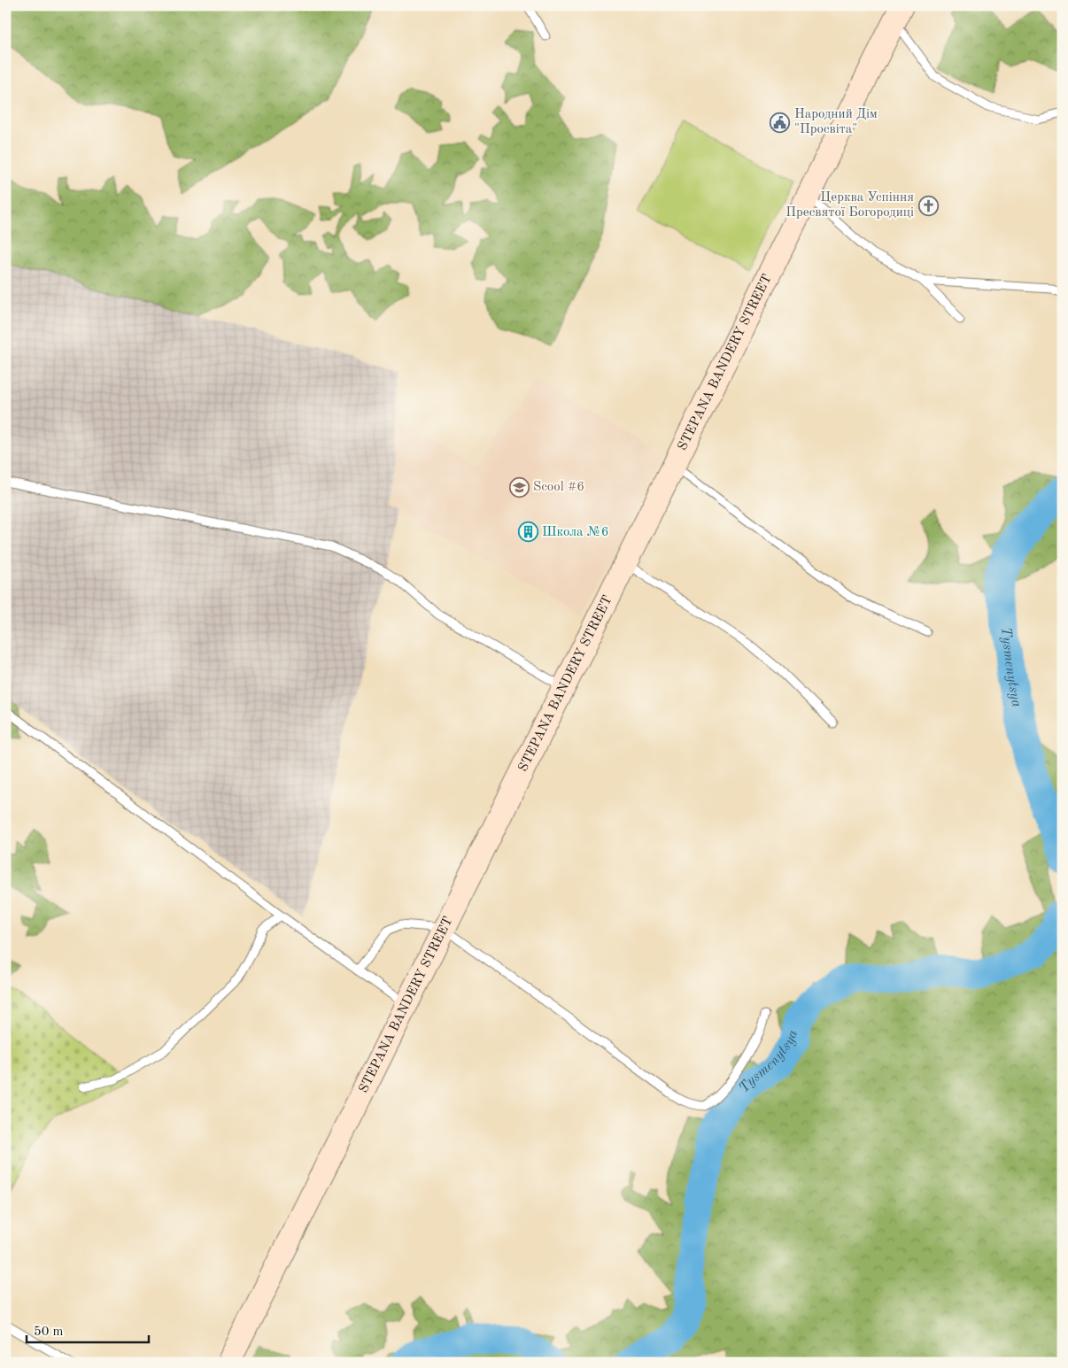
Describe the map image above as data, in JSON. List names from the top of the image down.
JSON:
{
  "streets": {
    "main road": ["STEPANA BANDERY STREET"]
  },
  "water": ["Tysmenytsya"],
  "places": {
    "public building": ["Народний Дім \"Просвіта\""],
    "church": ["Церква Успіння Пресвятої Богородиці"],
    "school or university": ["Scool #6"],
    "building": ["Школа №6"]
  },
  "scale_bar": "50 m"
}
